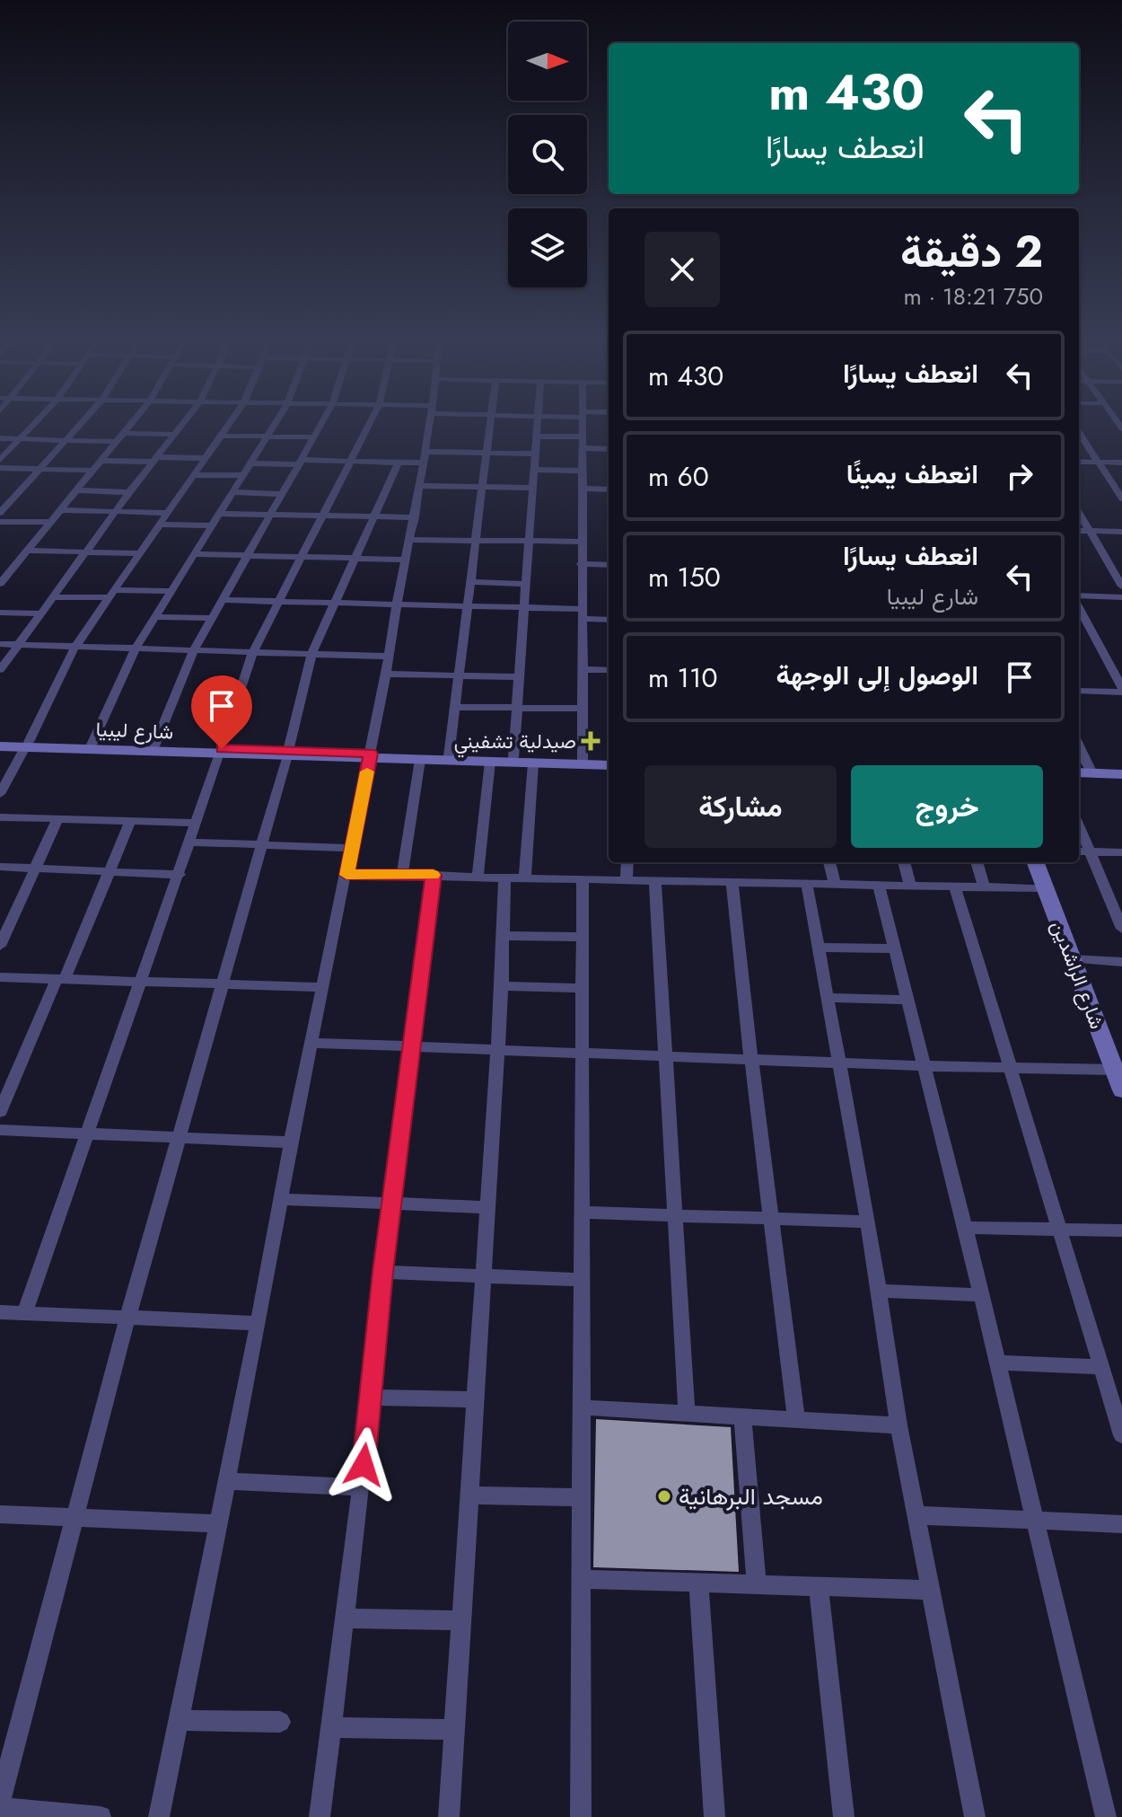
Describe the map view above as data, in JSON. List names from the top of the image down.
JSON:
{
  "streets": {
    "main road": ["شارع ليبيا", "شارع الراشدين"]
  },
  "places": {
    "health": ["صيدلية تشفيني"],
    "other": ["مسجد البرهانية"]
  },
  "north": "right",
  "page": {
    "turn": ["430 m", "انعطف يسارًا"],
    "heading": ["2 دقيقة", "750 m · 18:21"],
    "list": [
      {
        "name": "انعطف يسارًا",
        "value": "430 m"
      },
      {
        "name": "انعطف يمينًا",
        "value": "60 m"
      },
      {
        "name": "انعطف يسارًا",
        "note": "شارع ليبيا",
        "value": "150 m"
      },
      {
        "name": "الوصول إلى الوجهة",
        "value": "110 m"
      }
    ],
    "buttons": ["خروج", "مشاركة"]
  }
}
